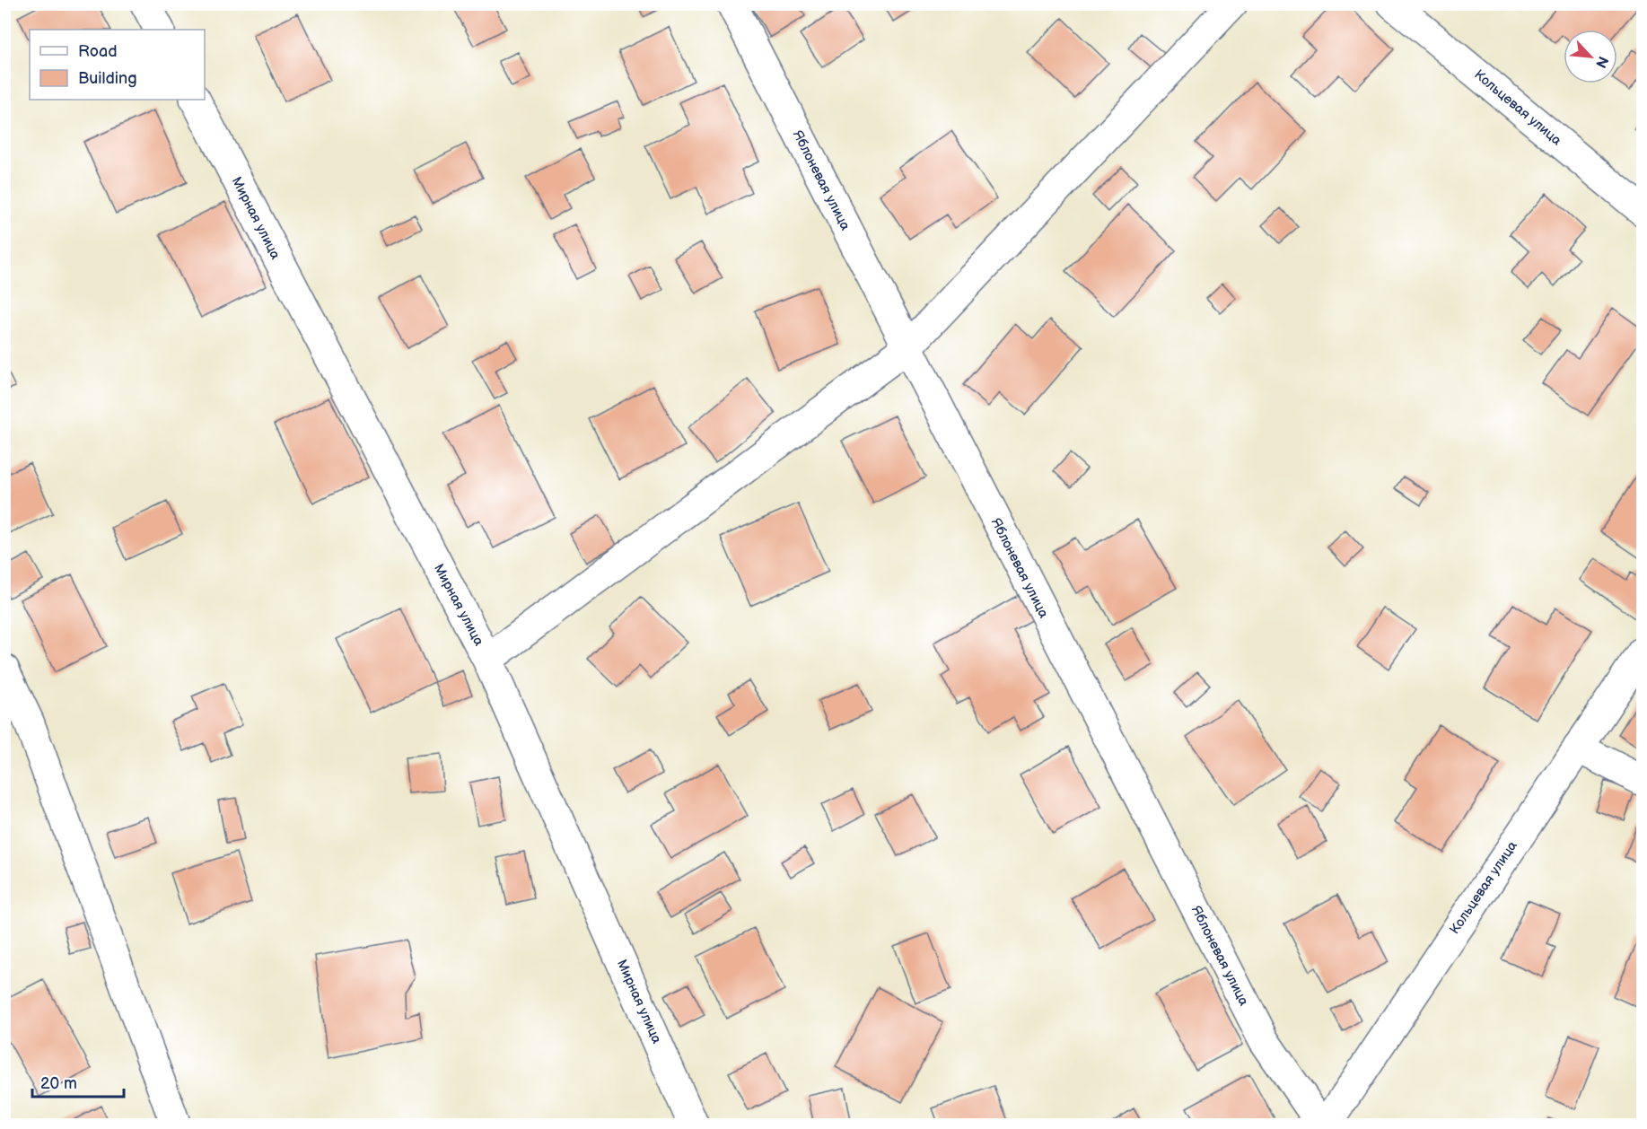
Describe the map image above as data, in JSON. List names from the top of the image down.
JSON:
{
  "streets": {
    "street": ["Кольцевая улица", "Яблоневая улица", "Мирная улица"]
  },
  "legend": ["Road", "Building"],
  "scale_bar": "20 m",
  "north": "bottom right"
}
